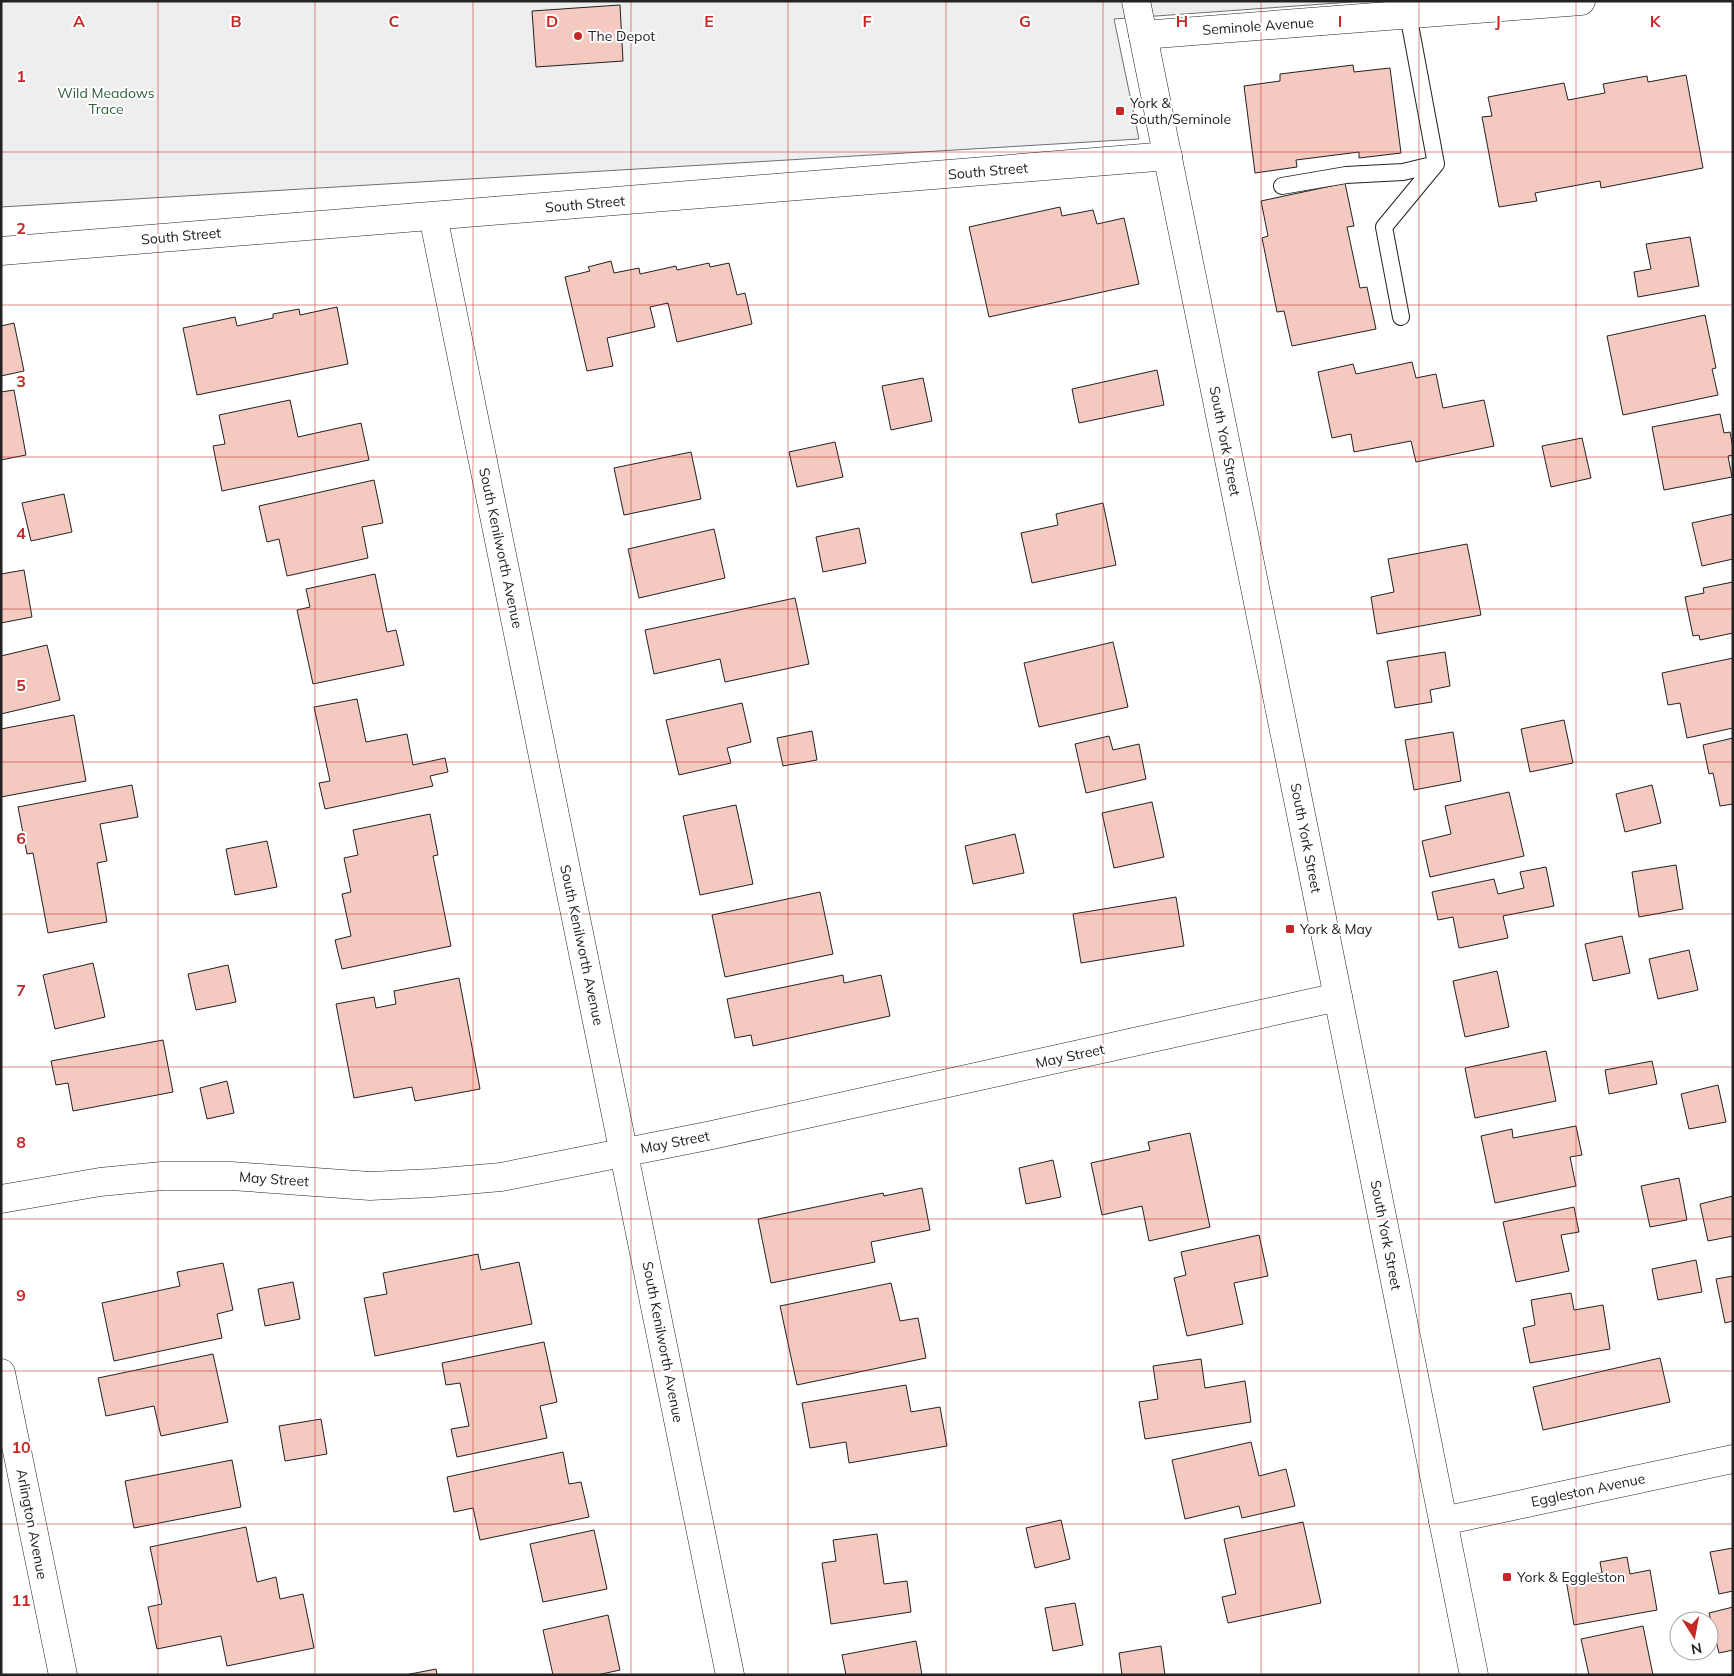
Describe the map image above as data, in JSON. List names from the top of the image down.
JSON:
{
  "streets": {
    "street": [
      "Seminole Avenue",
      "South Street",
      "South York Street",
      "South Kenilworth Avenue",
      "May Street",
      "Eggleston Avenue",
      "Arlington Avenue"
    ]
  },
  "crossings": [
    ["Seminole Avenue", "South York Street"],
    ["South Street", "South York Street"],
    ["South Street", "South Kenilworth Avenue"],
    ["South York Street", "May Street"],
    ["South York Street", "Eggleston Avenue"],
    ["South Kenilworth Avenue", "May Street"]
  ],
  "parks": ["Wild Meadows Trace"],
  "places": {
    "other": ["The Depot"],
    "transit": ["York & South/Seminole", "York & May", "York & Eggleston"]
  },
  "north": "bottom",
  "grid": {
    "columns": [
      "A",
      "B",
      "C",
      "D",
      "E",
      "F",
      "G",
      "H",
      "I",
      "J",
      "K"
    ],
    "rows": [
      "1",
      "2",
      "3",
      "4",
      "5",
      "6",
      "7",
      "8",
      "9",
      "10",
      "11"
    ]
  }
}
